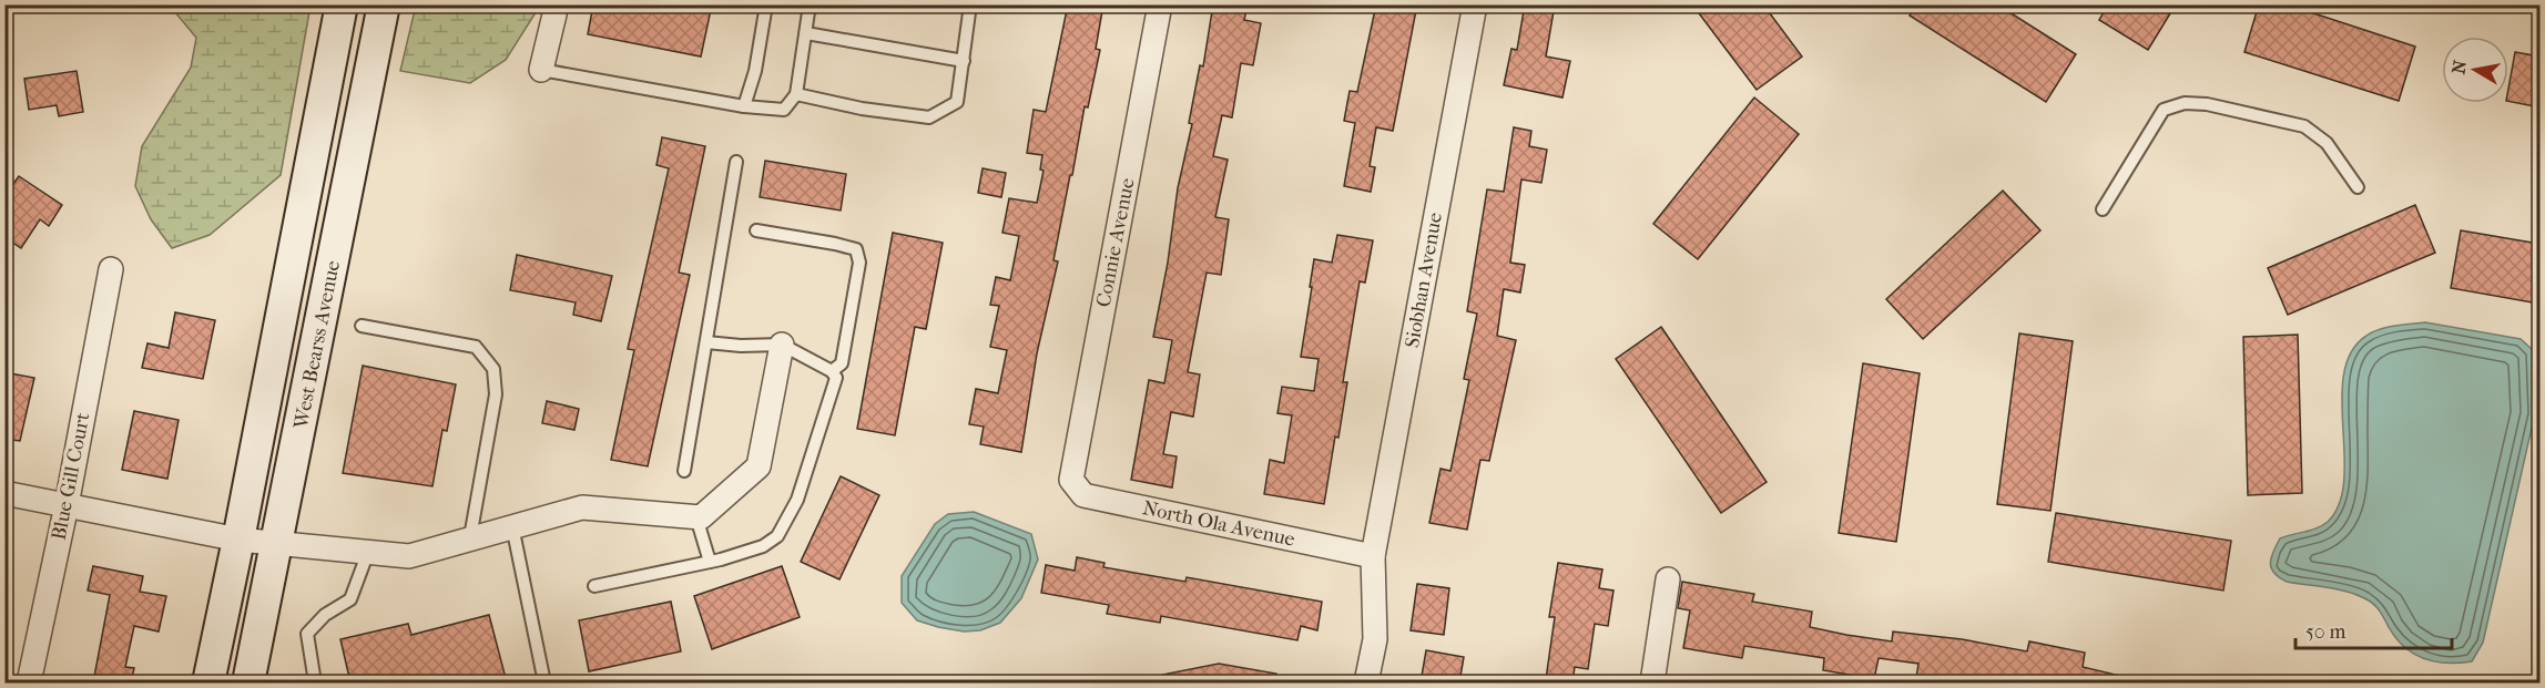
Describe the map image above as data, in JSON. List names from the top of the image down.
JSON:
{
  "streets": {
    "main road": ["West Bearss Avenue"],
    "street": [
      "Connie Avenue",
      "Siobhan Avenue",
      "Blue Gill Court",
      "North Ola Avenue"
    ]
  },
  "crossings": [
    ["Connie Avenue", "North Ola Avenue"],
    ["Siobhan Avenue", "North Ola Avenue"]
  ],
  "scale_bar": "50 m",
  "north": "left"
}
